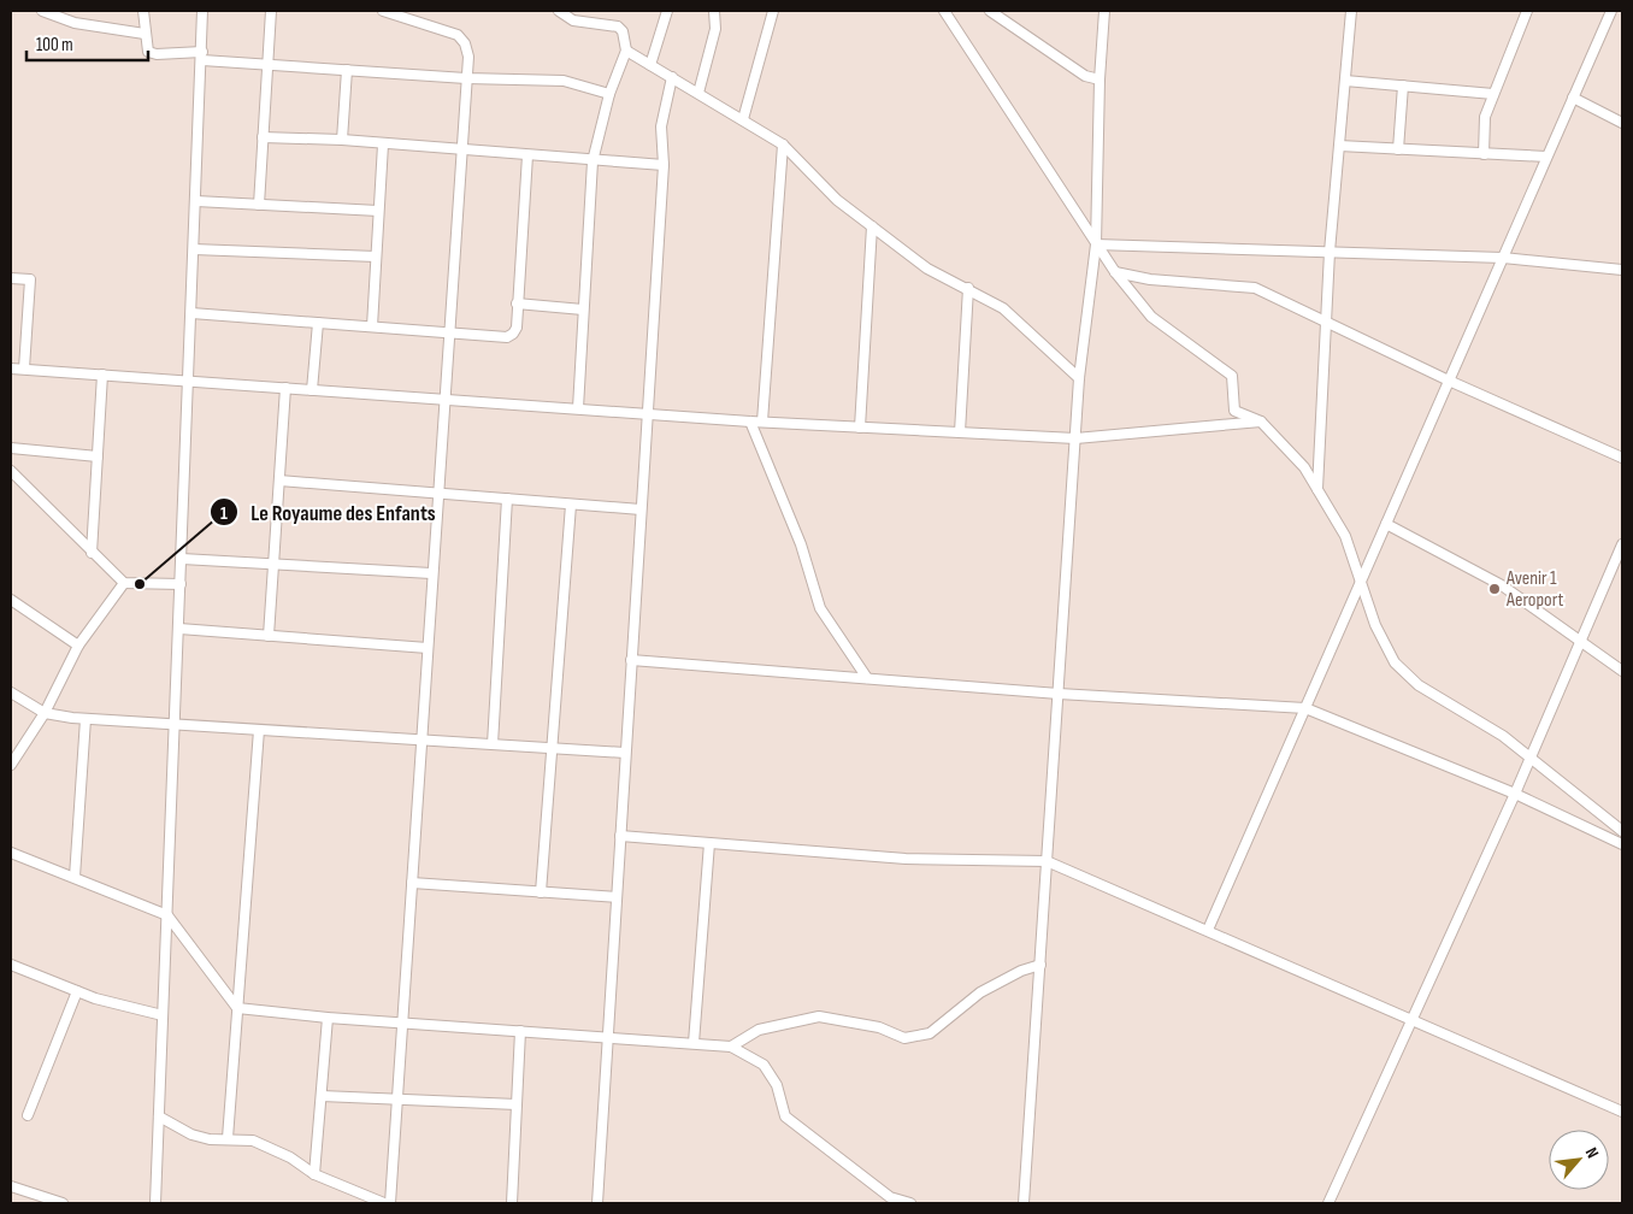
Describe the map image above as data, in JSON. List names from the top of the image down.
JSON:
{
  "places": ["Le Royaume des Enfants", "Avenir 1 Aeroport"],
  "scale_bar": "100 m",
  "north": "top right"
}
